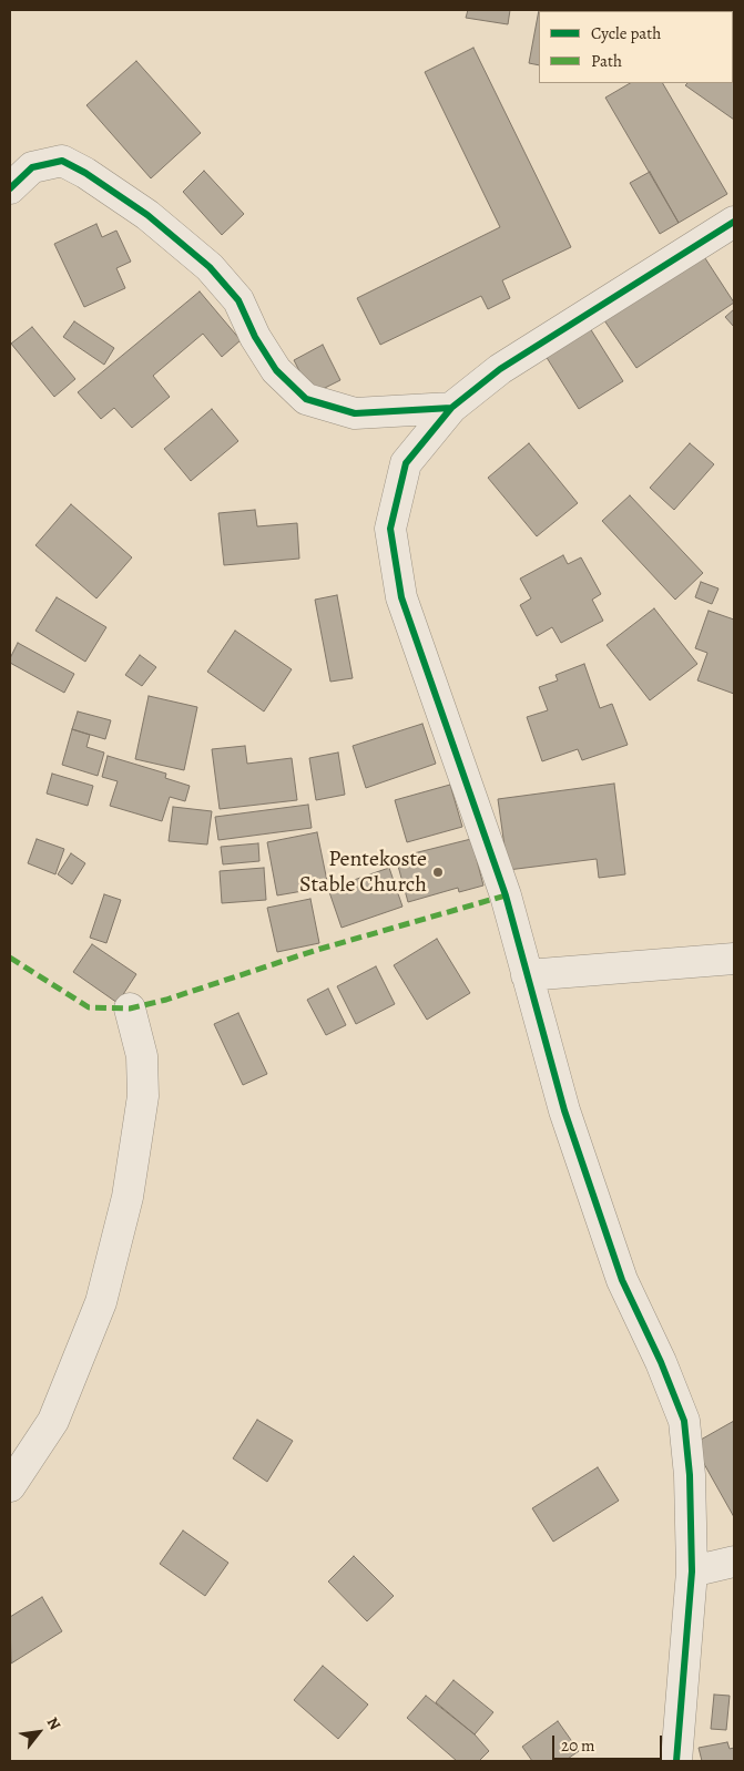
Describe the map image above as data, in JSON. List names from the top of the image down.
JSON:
{
  "places": ["Pentekoste Stable Church"],
  "legend": ["Cycle path", "Path"],
  "scale_bar": "20 m",
  "north": "top right"
}
